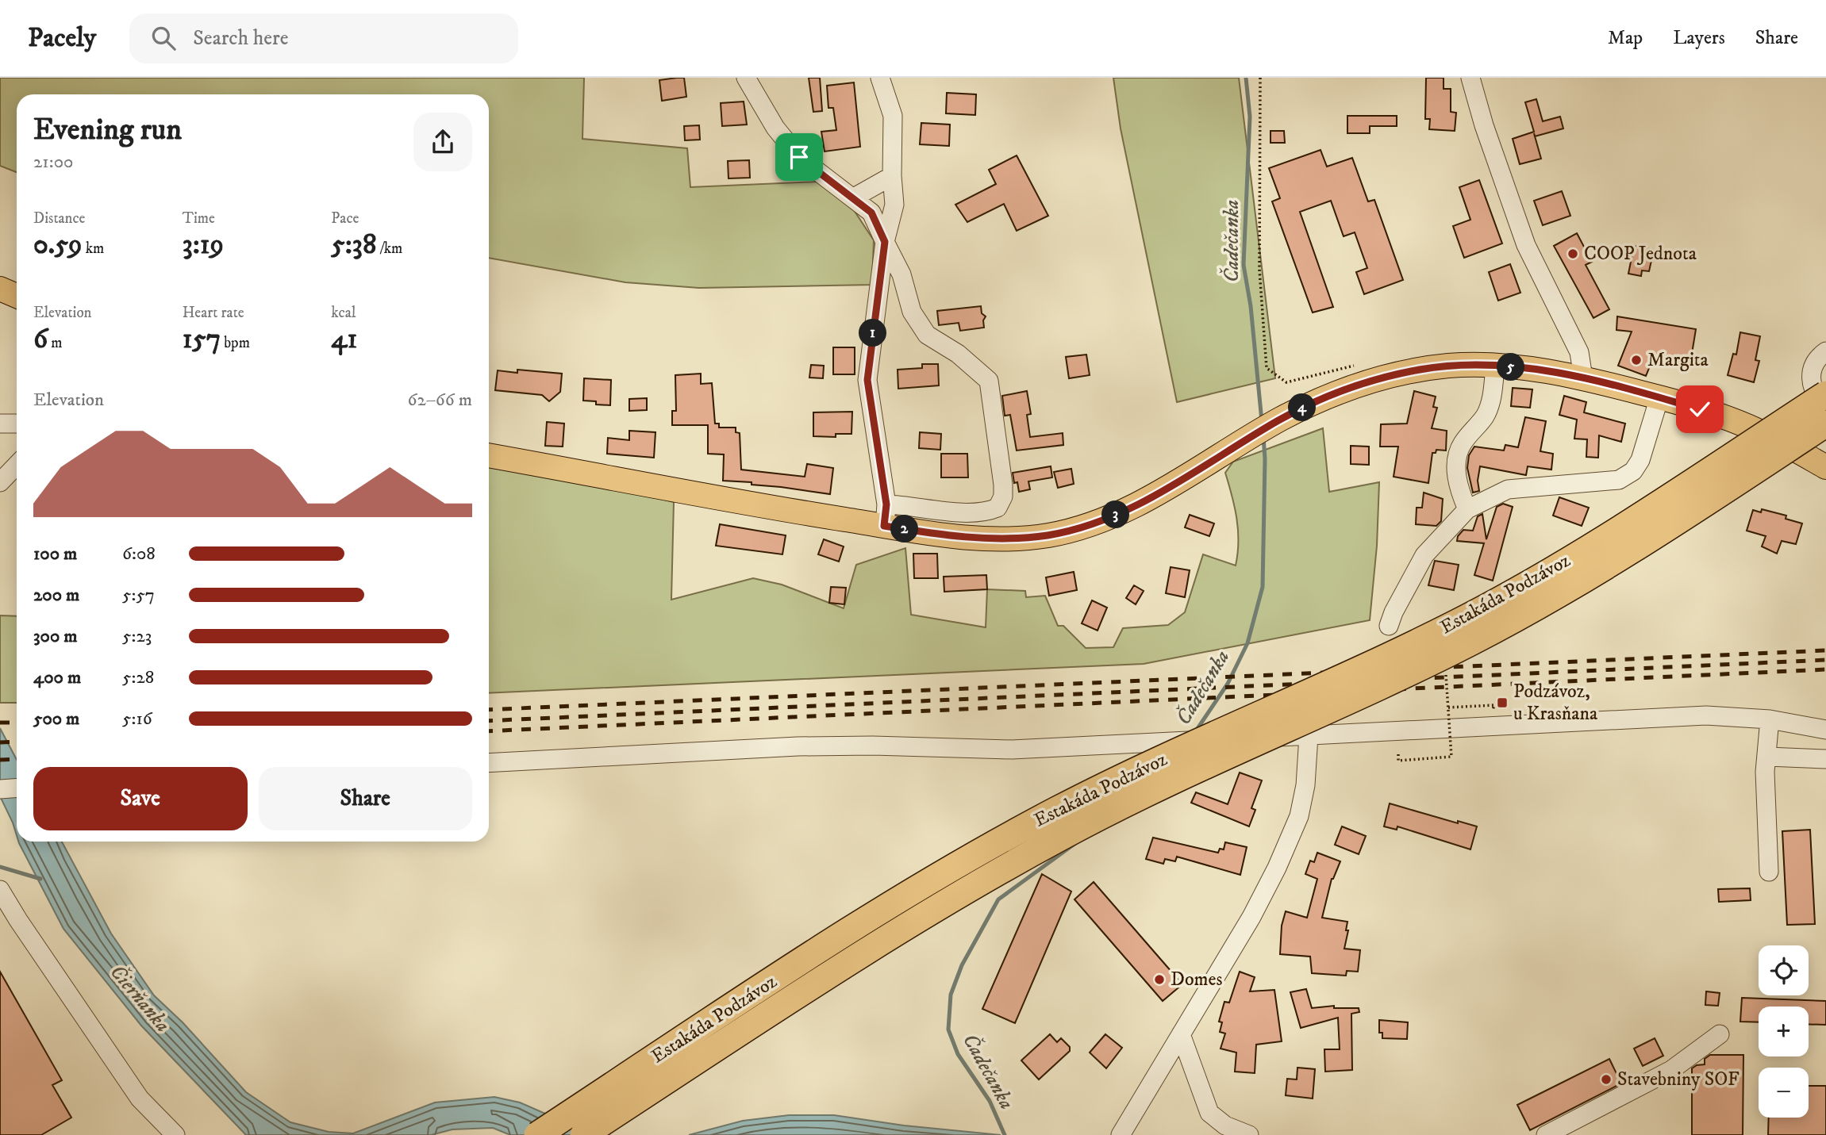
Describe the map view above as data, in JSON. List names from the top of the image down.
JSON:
{
  "streets": {
    "highway": ["Estakáda Podzávoz"]
  },
  "water": ["Čadečanka", "Čierňanka"],
  "places": {
    "other": [
      "COOP Jednota",
      "Margita",
      "Domes",
      "Stavebniny SOF"
    ],
    "transit": ["Podzávoz, u Krasňana"]
  },
  "page": {
    "header": "Pacely",
    "search": "Search here",
    "nav": ["Map", "Layers", "Share"],
    "heading": ["Evening run", "21:00"],
    "stats": [
      ["Distance", "0.59 km"],
      ["Time", "3:19"],
      ["Pace", "5:38 /km"],
      ["Elevation", "6 m"],
      ["Heart rate", "157 bpm"],
      ["kcal", "41"]
    ],
    "pins": [
      "1",
      "5",
      "4",
      "3",
      "2"
    ],
    "chart": ["Elevation", "62–66 m"],
    "list": [
      {
        "name": "100 m",
        "note": "6:08"
      },
      {
        "name": "200 m",
        "note": "5:57"
      },
      {
        "name": "300 m",
        "note": "5:23"
      },
      {
        "name": "400 m",
        "note": "5:28"
      },
      {
        "name": "500 m",
        "note": "5:16"
      }
    ],
    "buttons": ["Save", "Share"],
    "map_buttons": ["+", "−"]
  }
}
